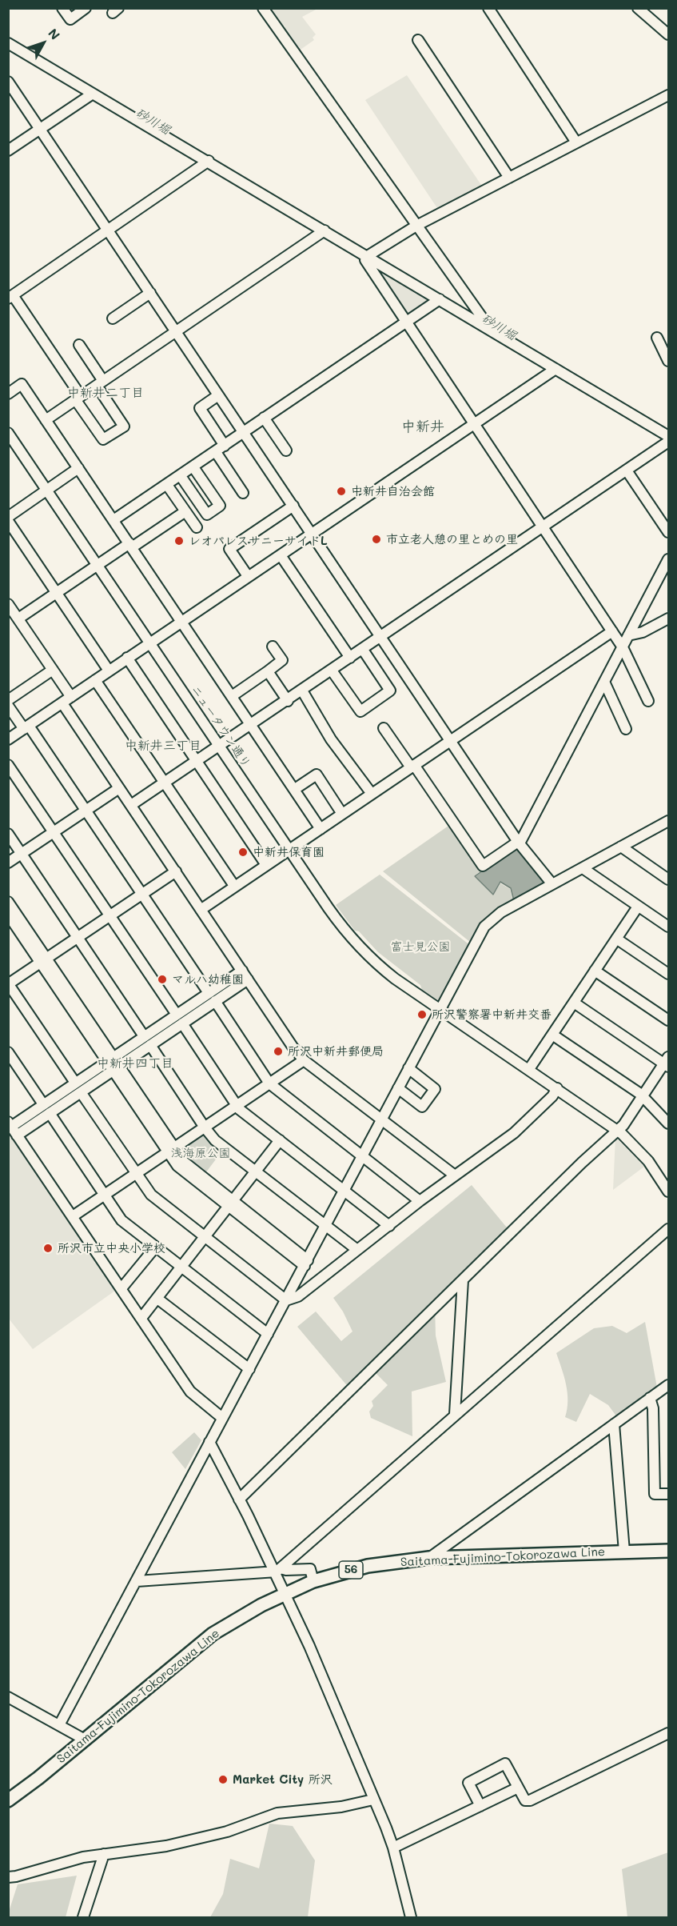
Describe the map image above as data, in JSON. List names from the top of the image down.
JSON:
{
  "streets": {
    "main road": ["Saitama-Fujimino-Tokorozawa Line", "56"],
    "street": ["ニュータウン通り"]
  },
  "districts": [
    "中新井二丁目",
    "中新井",
    "中新井三丁目",
    "中新井四丁目"
  ],
  "water": ["砂川堀"],
  "parks": ["富士見公園", "浅海原公園"],
  "places": [
    "中新井自治会館",
    "市立老人憩の里とめの里",
    "レオパレスサニーサイドL",
    "中新井保育園",
    "マルハ幼稚園",
    "所沢警察署中新井交番",
    "所沢中新井郵便局",
    "所沢市立中央小学校",
    "Market City 所沢"
  ],
  "north": "top right"
}
